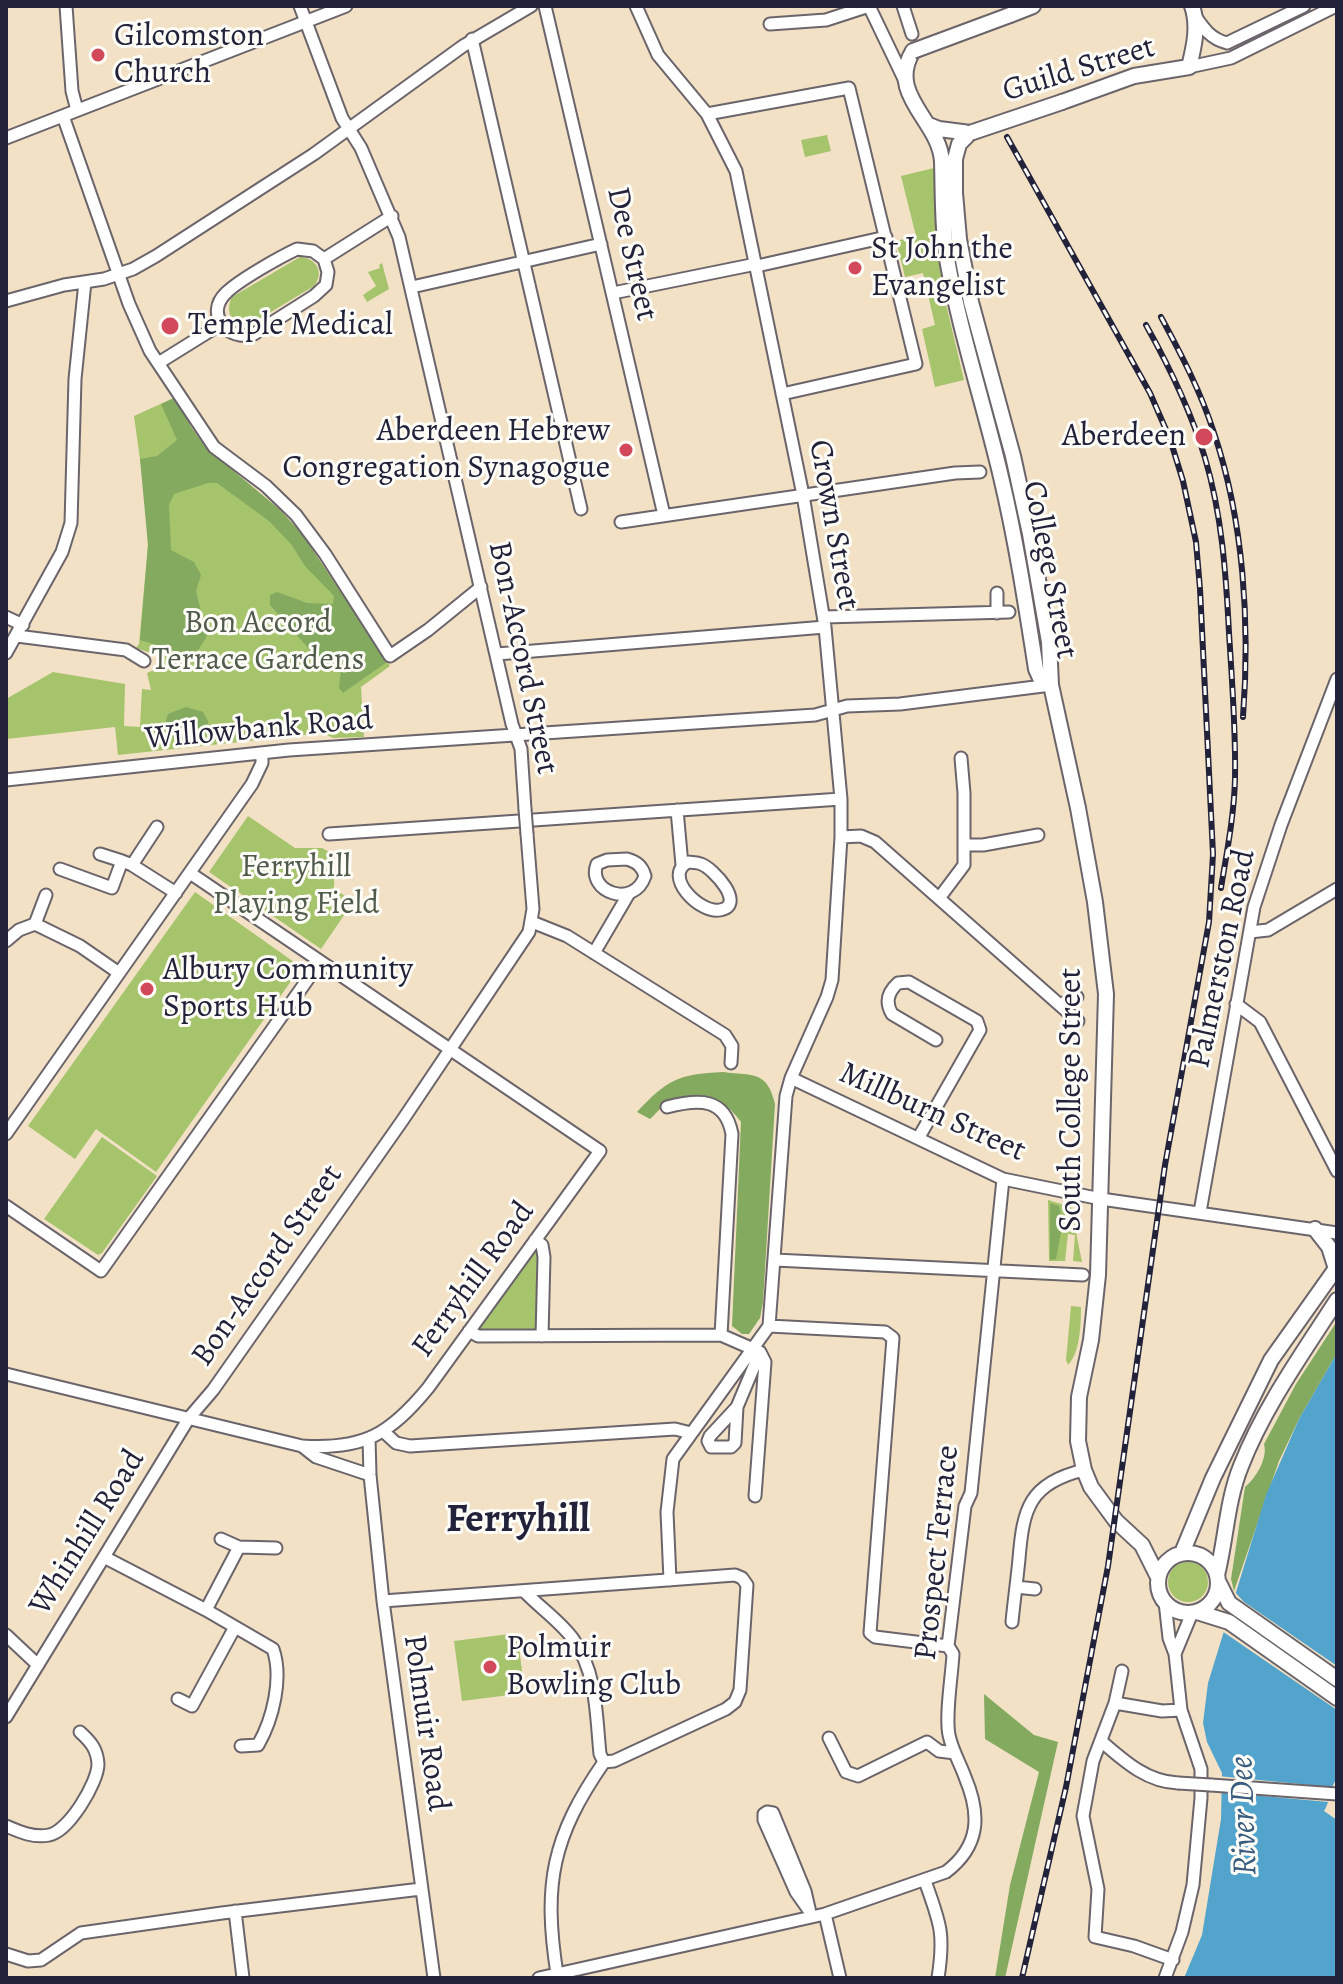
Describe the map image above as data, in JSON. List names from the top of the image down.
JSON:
{
  "streets": {
    "main road": ["Guild Street", "College Street", "South College Street"],
    "street": [
      "Dee Street",
      "Crown Street",
      "Bon-Accord Street",
      "Willowbank Road",
      "Palmerston Road",
      "Millburn Street",
      "Ferryhill Road",
      "Whinhill Road",
      "Prospect Terrace",
      "Polmuir Road"
    ]
  },
  "crossings": [
    ["Guild Street", "College Street"],
    ["Crown Street", "Willowbank Road"],
    ["Crown Street", "Millburn Street"],
    ["College Street", "Willowbank Road"],
    ["College Street", "South College Street"],
    ["Bon-Accord Street", "Willowbank Road"],
    ["Bon-Accord Street", "Ferryhill Road"],
    ["Bon-Accord Street", "Whinhill Road"],
    ["Willowbank Road", "South College Street"],
    ["Palmerston Road", "Millburn Street"],
    ["South College Street", "Millburn Street"],
    ["Millburn Street", "Prospect Terrace"],
    ["Ferryhill Road", "Polmuir Road"]
  ],
  "districts": ["Ferryhill"],
  "water": ["River Dee"],
  "parks": ["Bon Accord Terrace Gardens", "Ferryhill Playing Field"],
  "places": [
    "Gilcomston Church",
    "St John the Evangelist",
    "Temple Medical",
    "Aberdeen",
    "Aberdeen Hebrew Congregation Synagogue",
    "Albury Community Sports Hub",
    "Polmuir Bowling Club"
  ]
}
